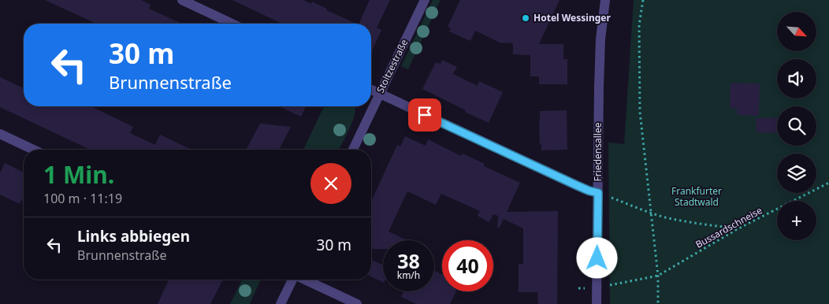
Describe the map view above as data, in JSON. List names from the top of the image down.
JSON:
{
  "streets": {
    "street": ["Stoltzestraße", "Friedensallee"],
    "path": ["Bussardschneise"]
  },
  "parks": ["Frankfurter Stadtwald"],
  "places": ["Hotel Wessinger"],
  "north": "bottom right",
  "page": {
    "map_buttons": "+",
    "turn": ["30 m", "Brunnenstraße"],
    "heading": ["1 Min.", "100 m · 11:19"],
    "list": [
      {
        "name": "Links abbiegen",
        "note": "Brunnenstraße",
        "value": "30 m"
      }
    ],
    "speed": "38 km/h",
    "limit": "40"
  }
}
